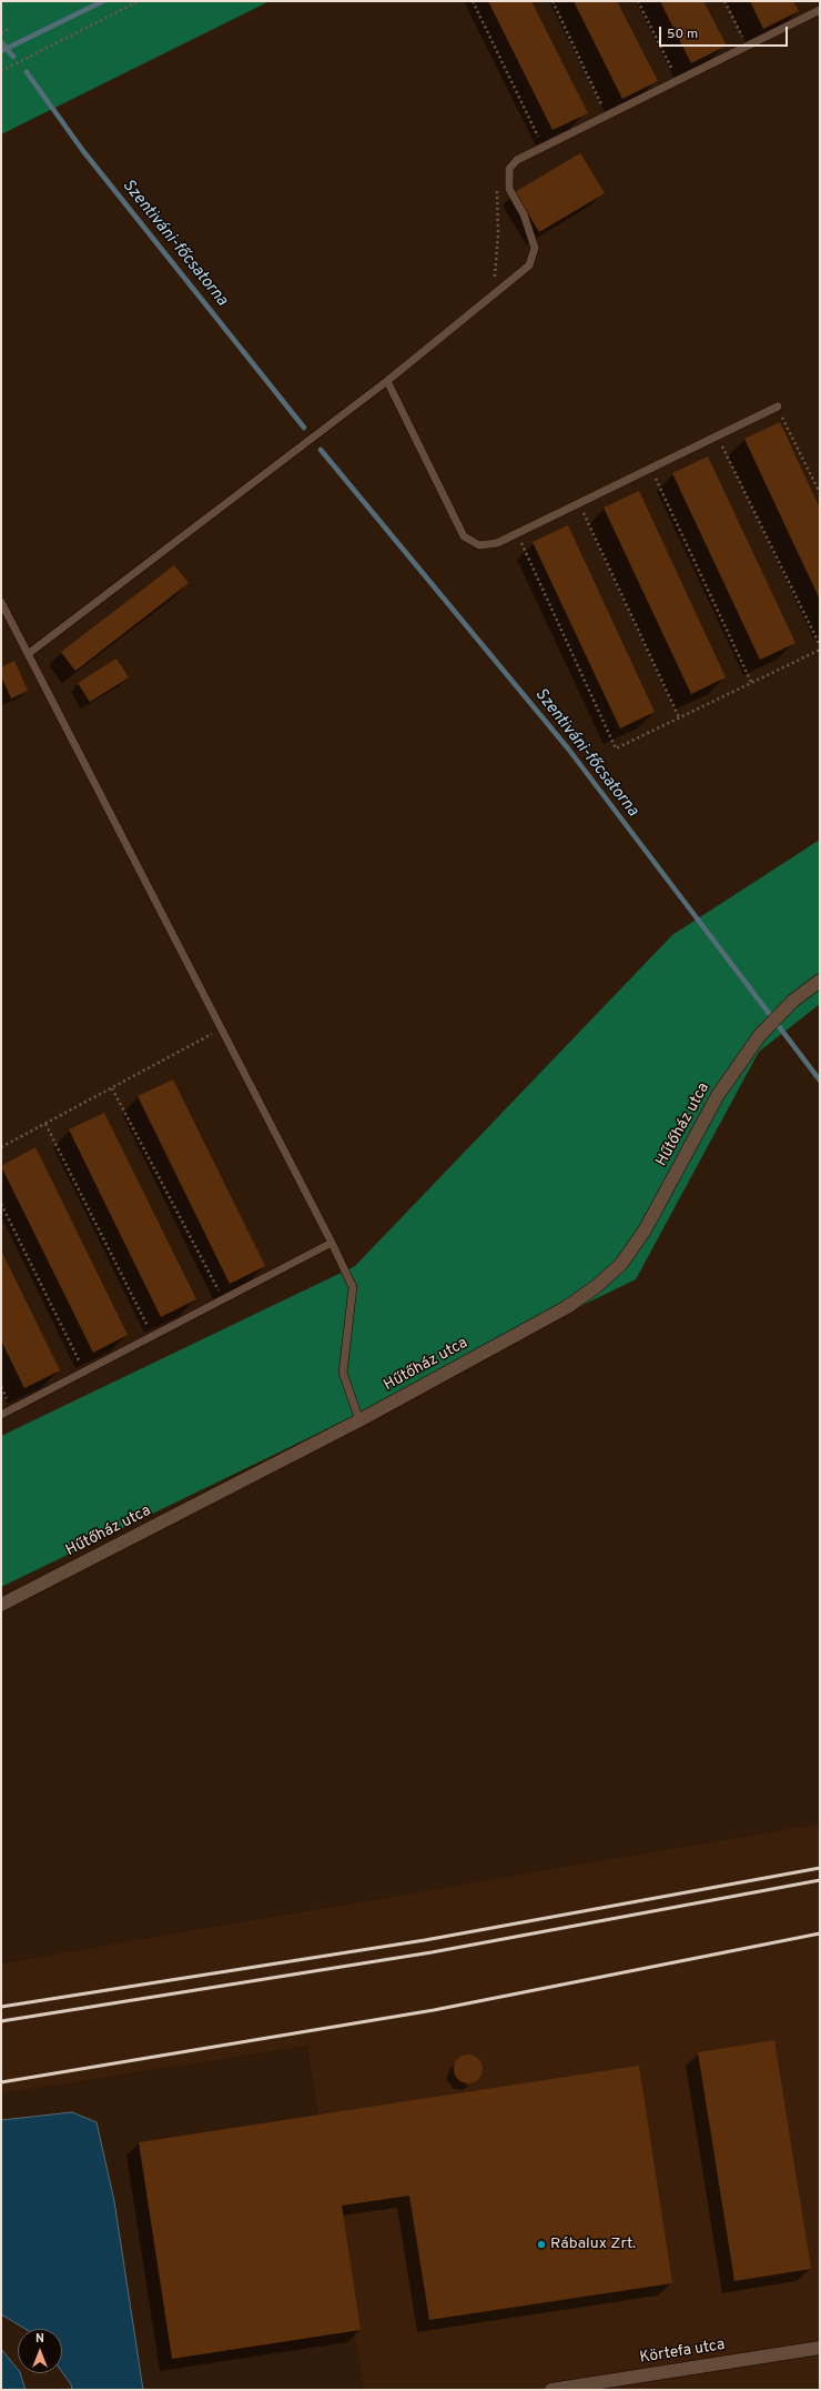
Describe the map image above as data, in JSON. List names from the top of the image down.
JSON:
{
  "streets": {
    "street": ["Hűtőház utca", "Körtefa utca"]
  },
  "water": ["Szentiváni-főcsatorna"],
  "places": ["Rábalux Zrt."],
  "scale_bar": "50 m",
  "north": "top"
}
